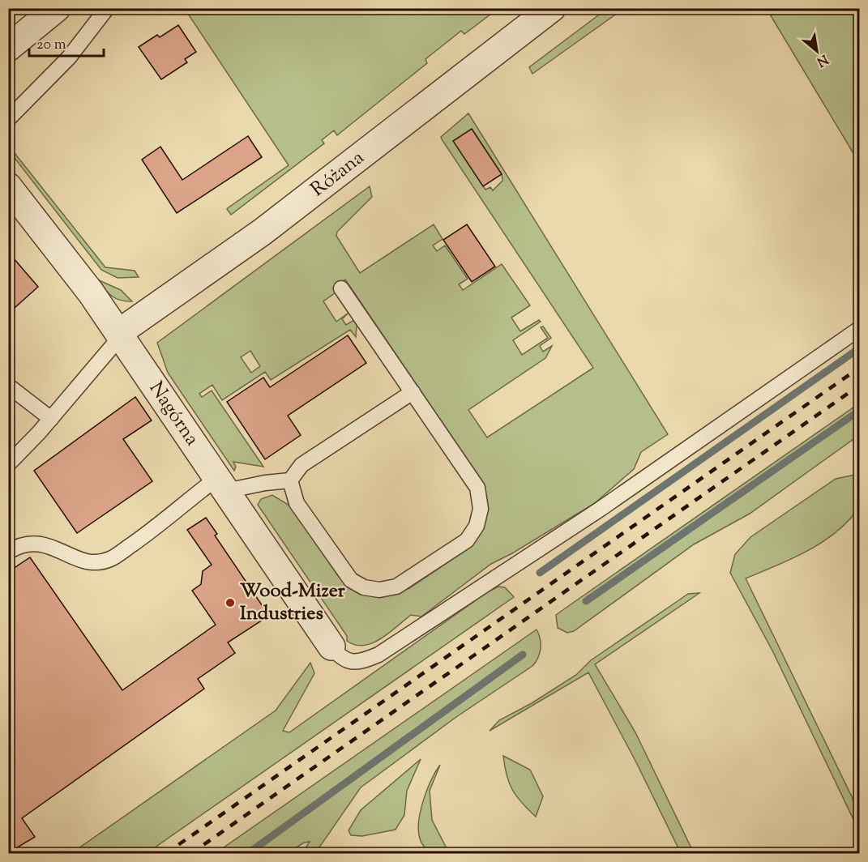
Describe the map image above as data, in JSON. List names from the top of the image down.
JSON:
{
  "streets": {
    "street": ["Różana", "Nagórna"]
  },
  "crossings": [
    ["Różana", "Nagórna"]
  ],
  "places": ["Wood-Mizer Industries"],
  "scale_bar": "20 m",
  "north": "bottom right"
}
